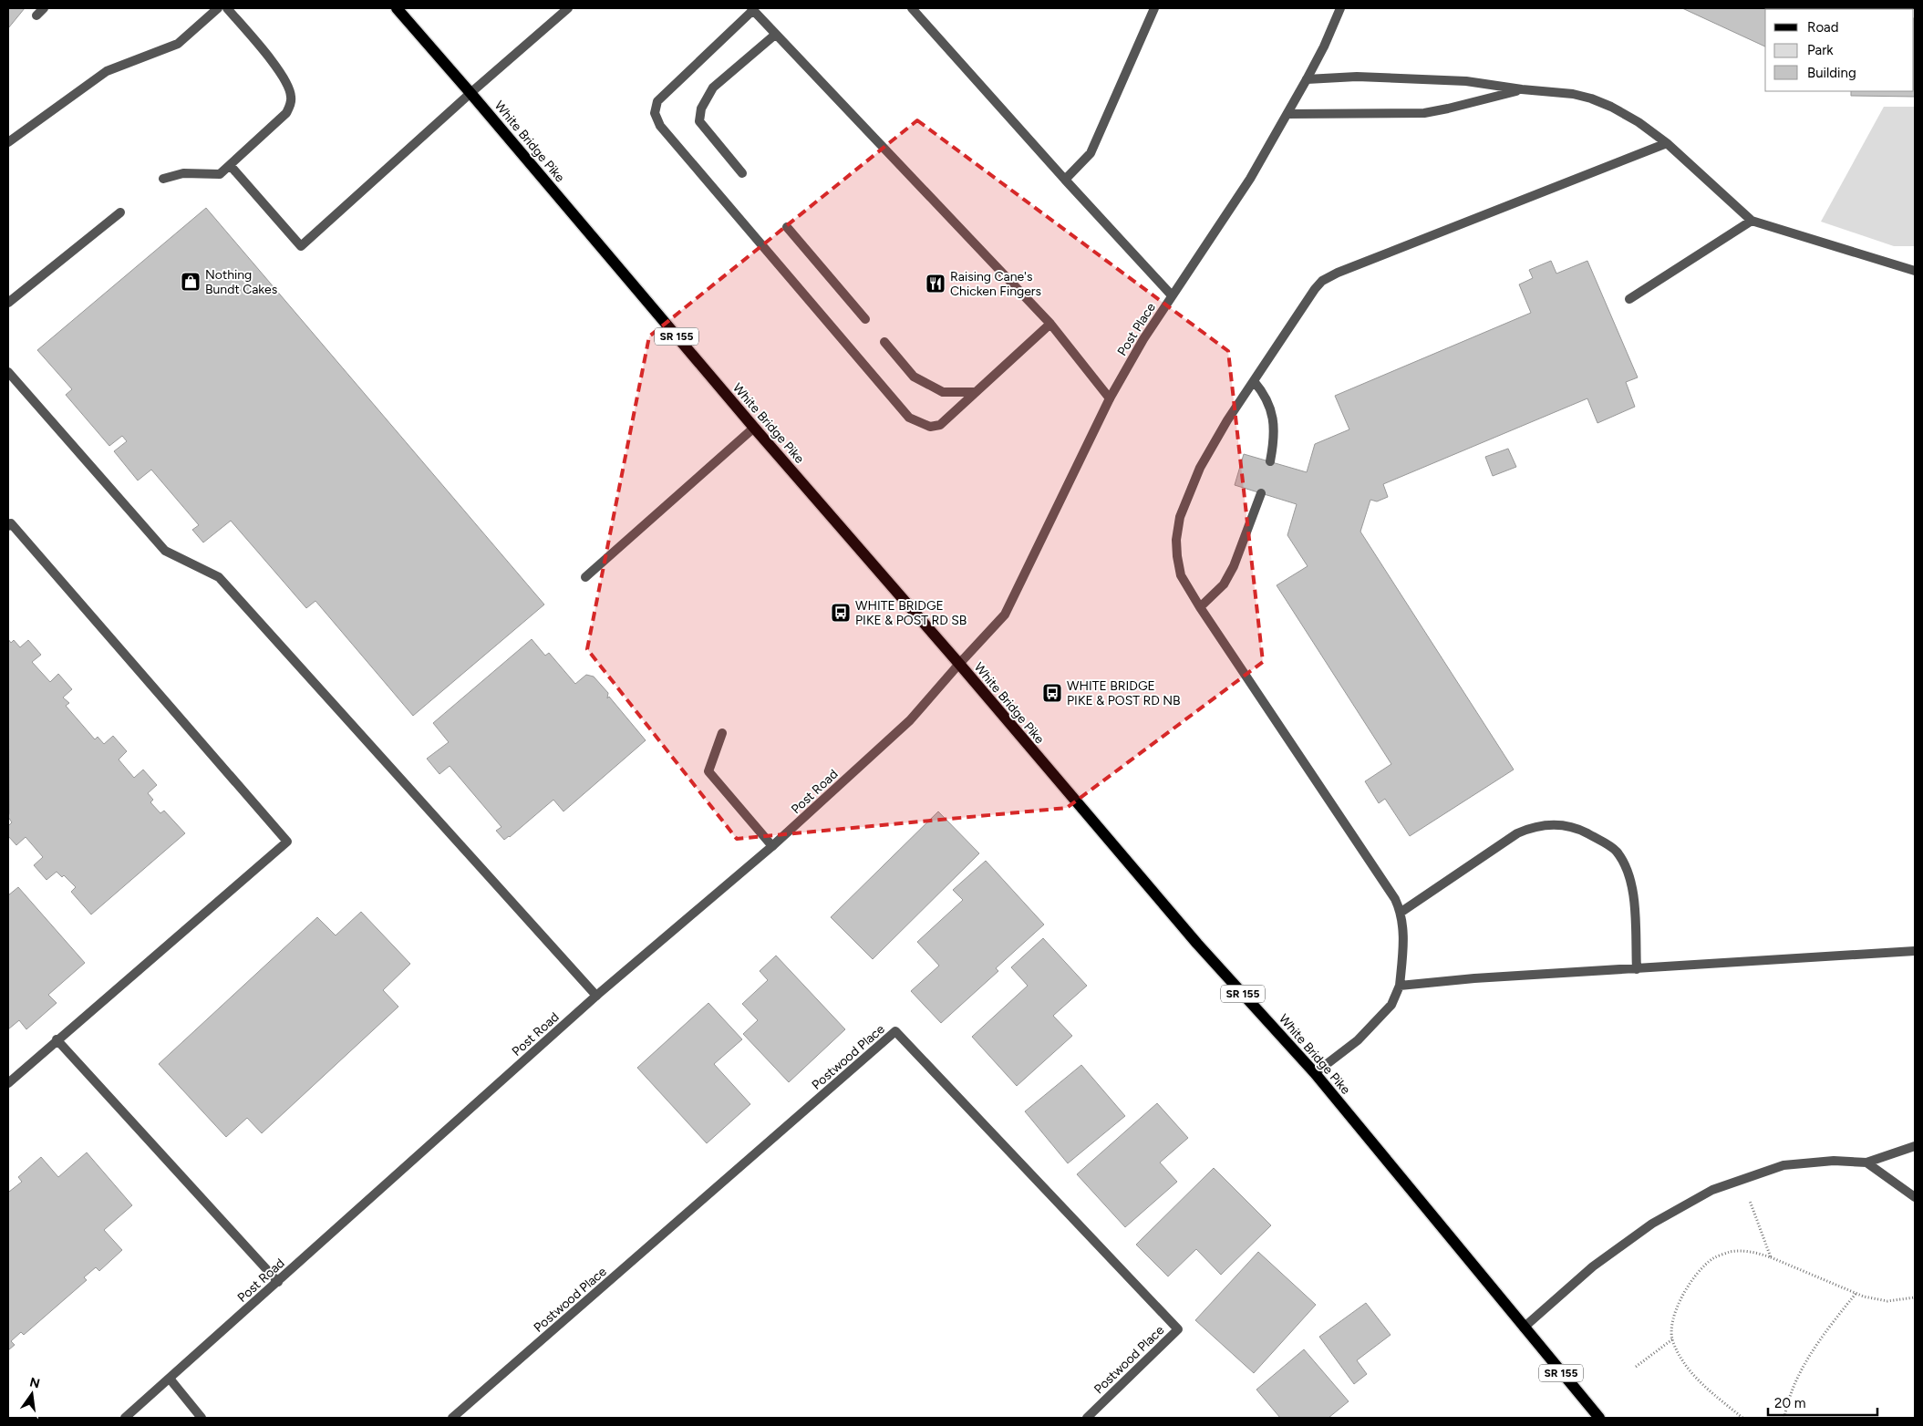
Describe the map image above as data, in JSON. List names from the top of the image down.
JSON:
{
  "streets": {
    "main road": ["White Bridge Pike", "SR 155"],
    "street": ["Post Place", "Post Road", "Postwood Place"]
  },
  "crossings": [
    ["White Bridge Pike", "Post Place"],
    ["White Bridge Pike", "Post Road"],
    ["Post Place", "Post Road"]
  ],
  "places": {
    "shop": ["Nothing Bundt Cakes"],
    "restaurant": ["Raising Cane's Chicken Fingers"],
    "bus stop": ["WHITE BRIDGE PIKE & POST RD SB", "WHITE BRIDGE PIKE & POST RD NB"]
  },
  "legend": ["Road", "Park", "Building"],
  "scale_bar": "20 m",
  "north": "top"
}
